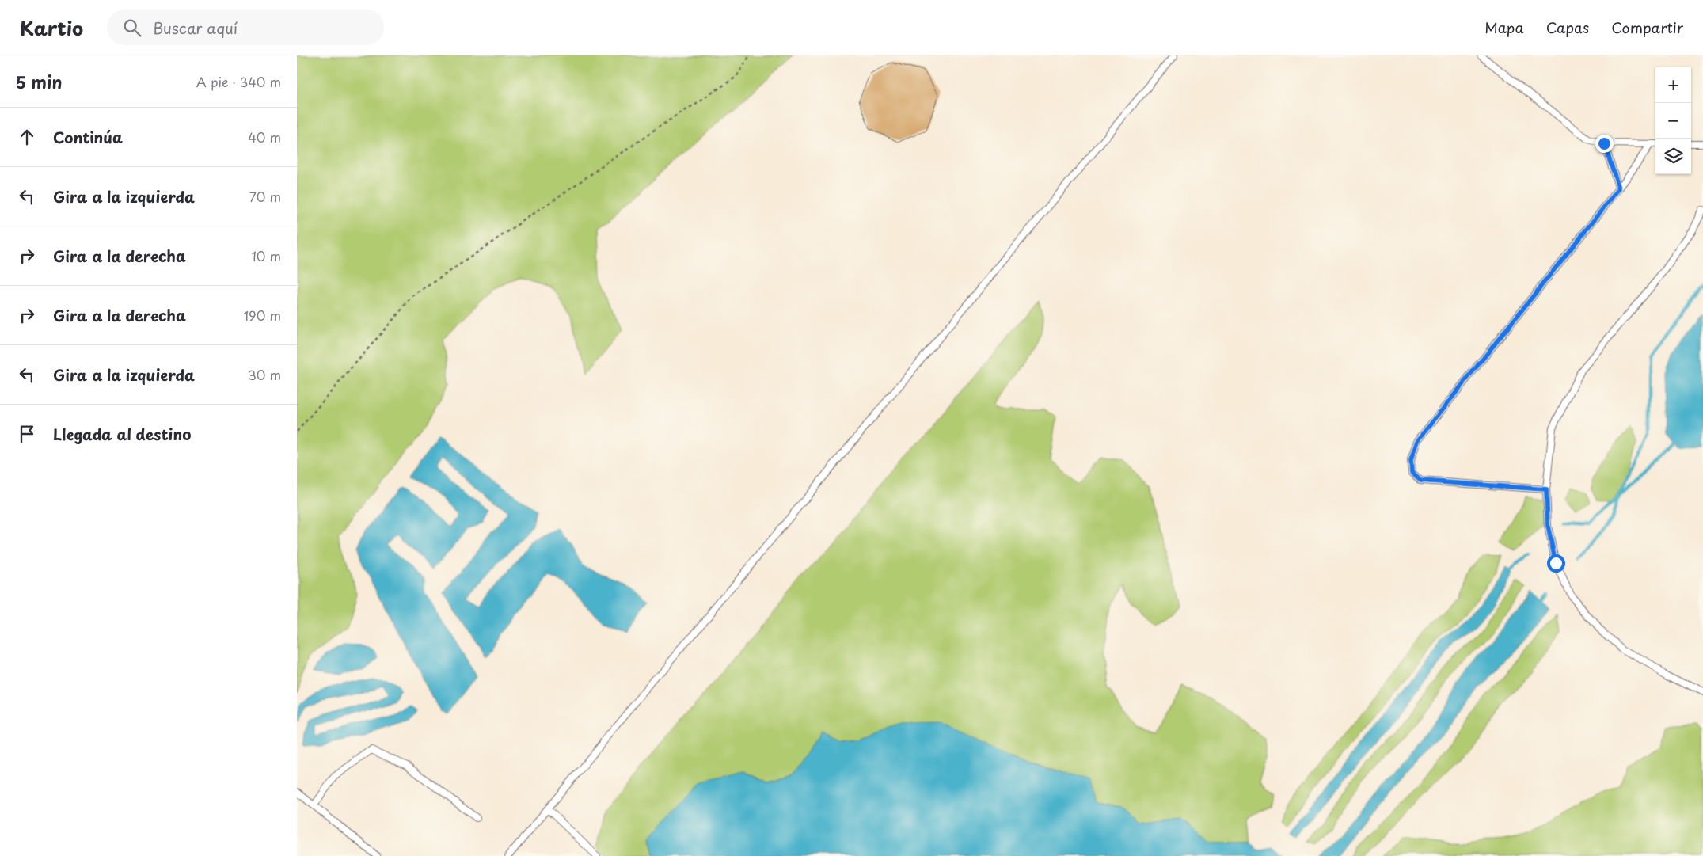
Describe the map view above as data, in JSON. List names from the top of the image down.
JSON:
{
  "page": {
    "header": "Kartio",
    "search": "Buscar aquí",
    "nav": ["Mapa", "Capas", "Compartir"],
    "heading": ["5 min", "A pie · 340 m"],
    "map_buttons": ["+", "−"],
    "list": [
      ["Continúa", "40 m"],
      ["Gira a la izquierda", "70 m"],
      ["Gira a la derecha", "10 m"],
      ["Gira a la derecha", "190 m"],
      ["Gira a la izquierda", "30 m"],
      "Llegada al destino"
    ]
  }
}
